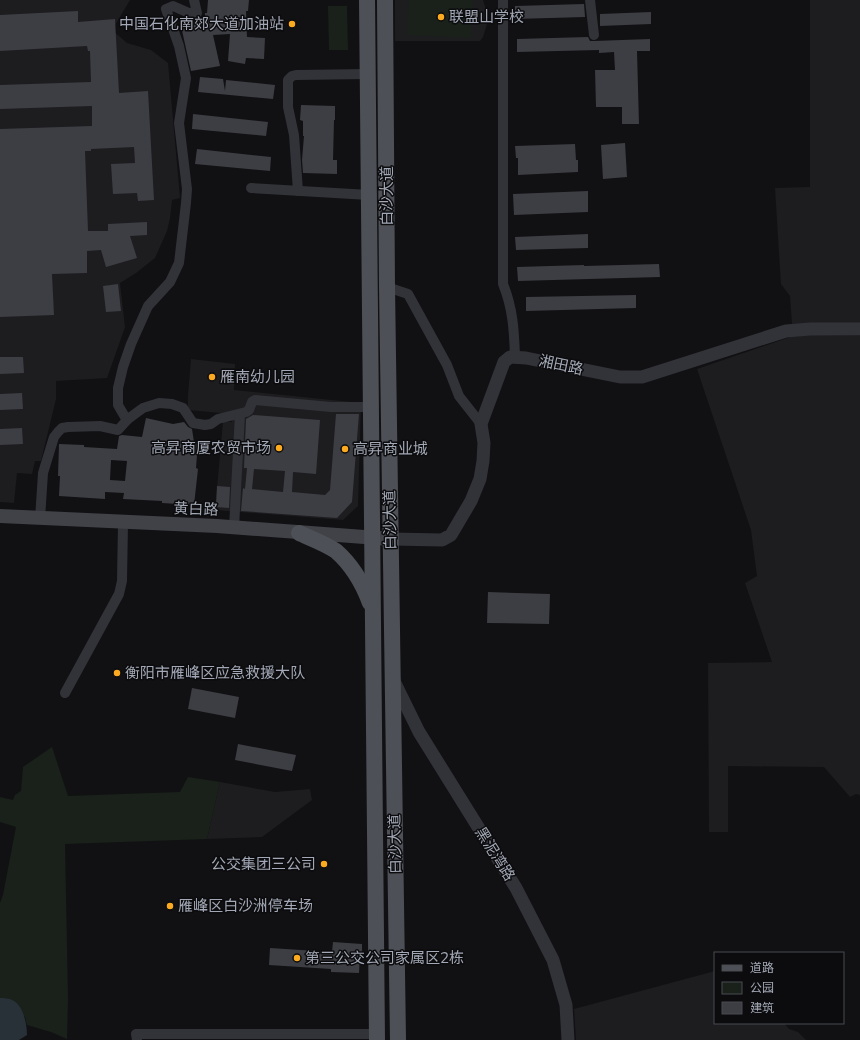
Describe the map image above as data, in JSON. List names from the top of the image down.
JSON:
{
  "streets": {
    "main road": ["白沙大道", "黄白路"],
    "street": ["湘田路", "黑泥湾路"]
  },
  "crossings": [
    ["白沙大道", "黄白路"],
    ["白沙大道", "黑泥湾路"]
  ],
  "places": [
    "联盟山学校",
    "中国石化南郊大道加油站",
    "雁南幼儿园",
    "高昇商厦农贸市场",
    "高昇商业城",
    "衡阳市雁峰区应急救援大队",
    "公交集团三公司",
    "雁峰区白沙洲停车场",
    "第三公交公司家属区2栋"
  ],
  "legend": ["道路", "公园", "建筑"]
}
